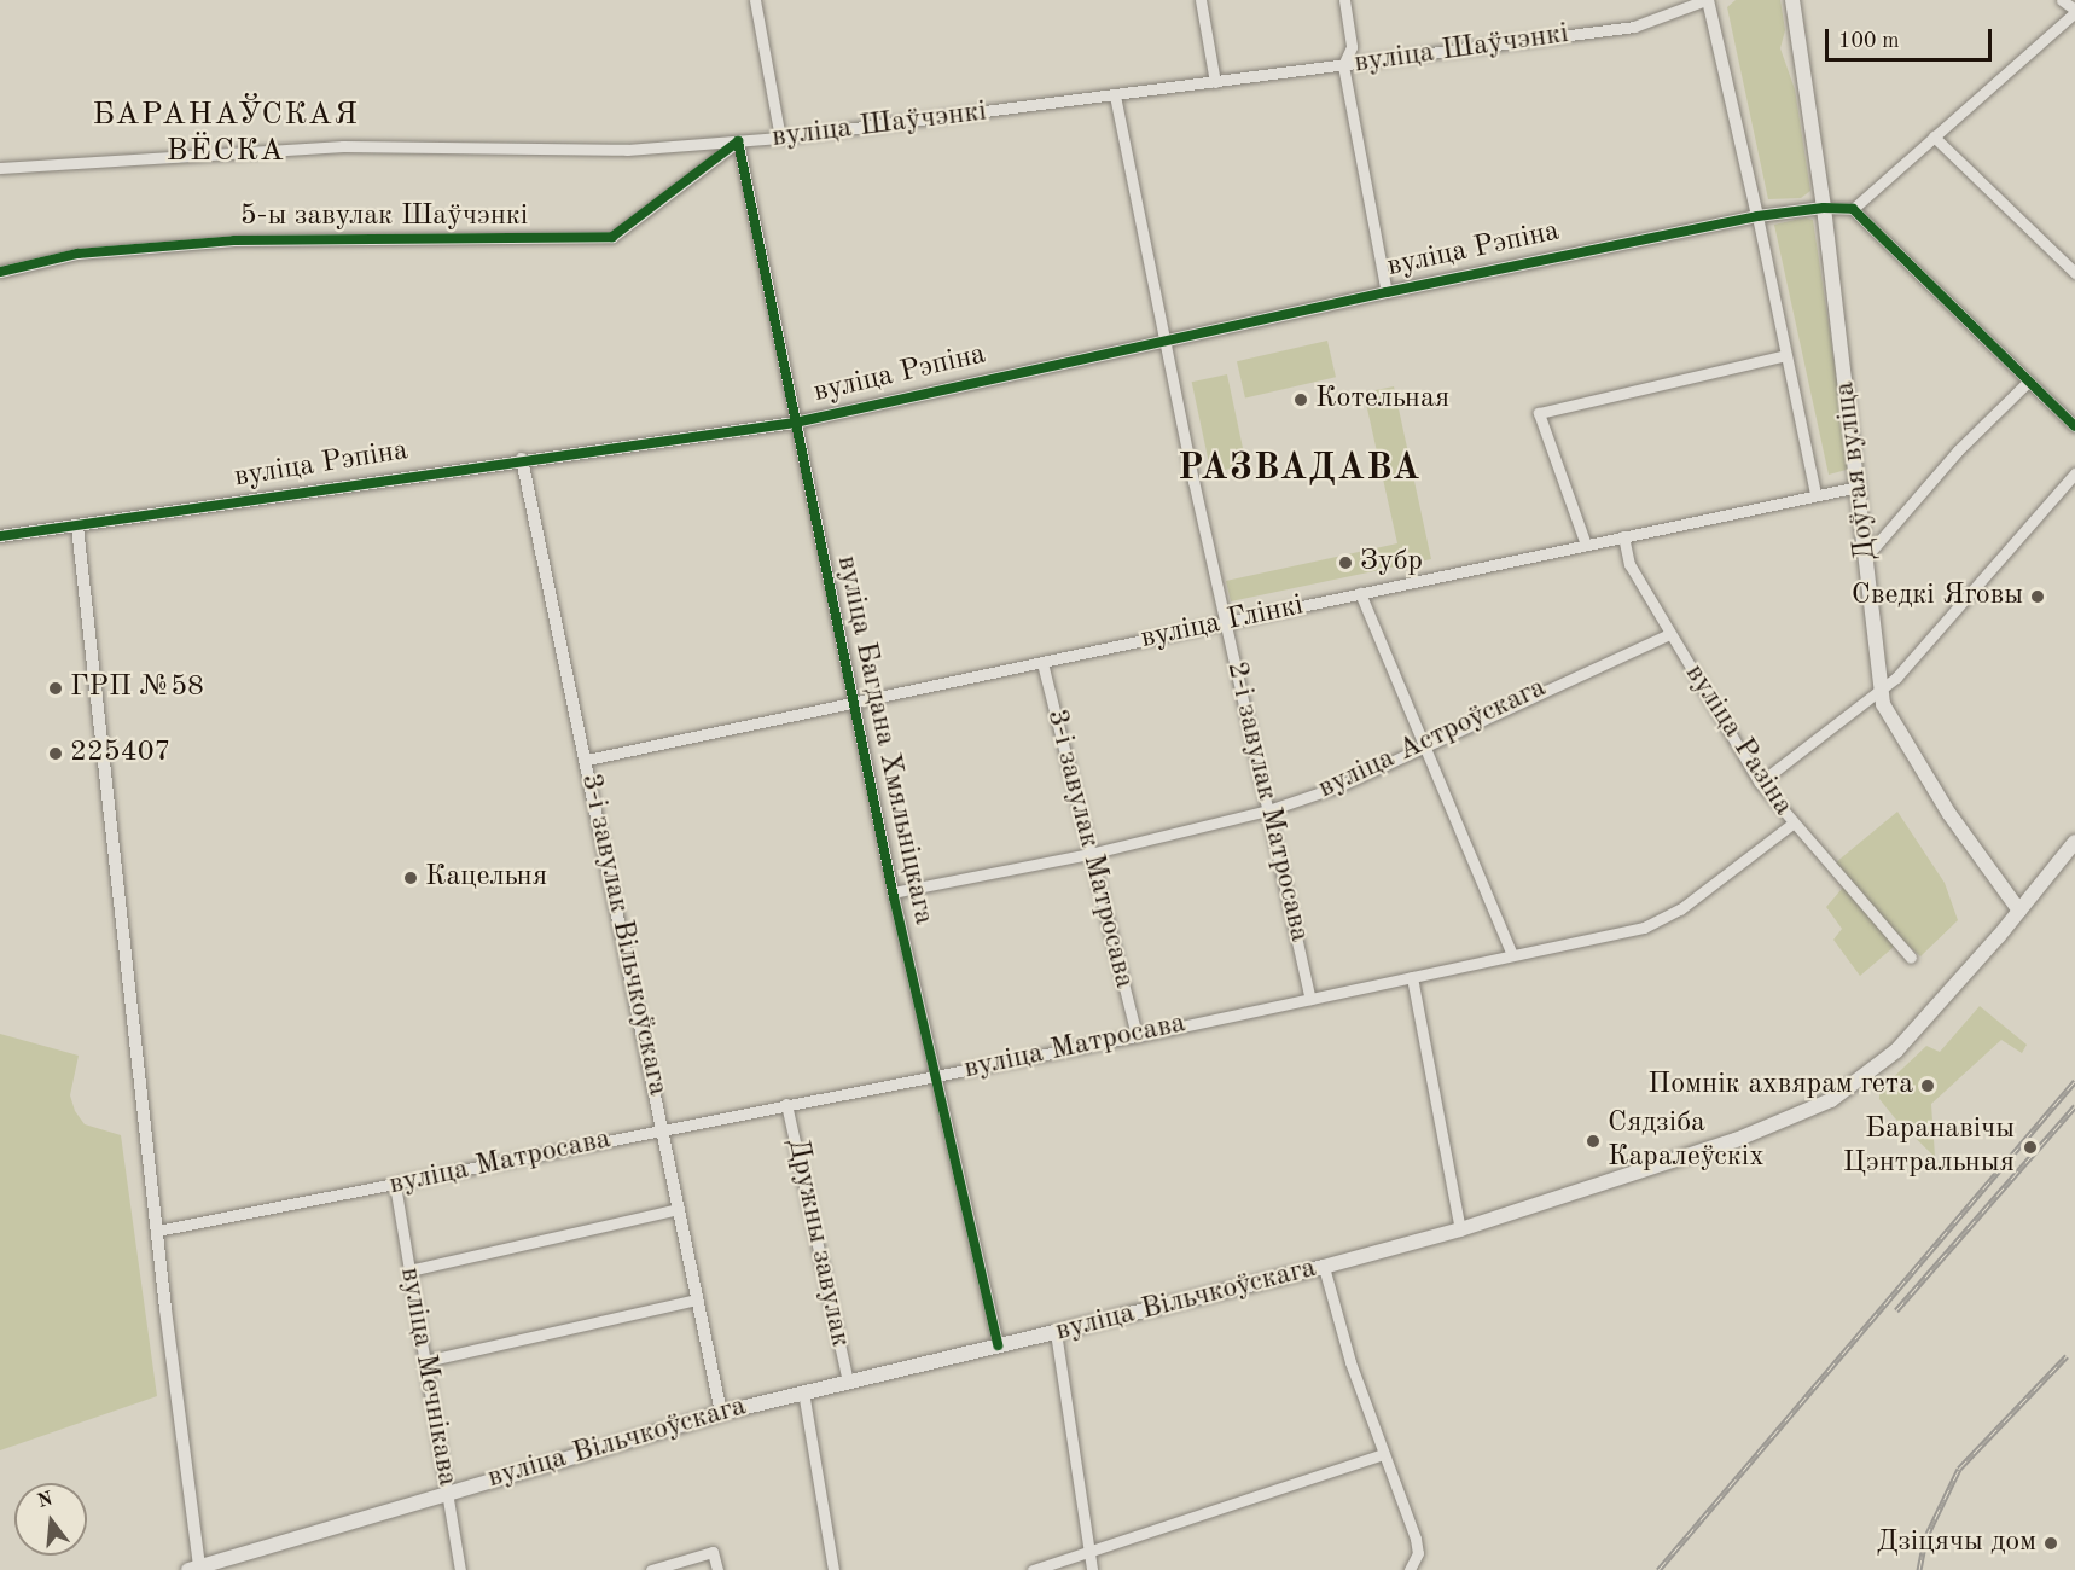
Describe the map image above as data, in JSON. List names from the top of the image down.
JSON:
{
  "streets": {
    "main road": ["Доўгая вуліца", "вуліца Вільчкоўскага"],
    "street": [
      "вуліца Шаўчэнкі",
      "5-ы завулак Шаўчэнкі",
      "вуліца Рэпіна",
      "вуліца Глінкі",
      "вуліца Астроўскага",
      "вуліца Багдана Хмяльніцкага",
      "вуліца Разіна",
      "2-і завулак Матросава",
      "3-і завулак Матросава",
      "3-і завулак Вільчкоўскага",
      "вуліца Матросава",
      "Дружны завулак",
      "вуліца Мечнікава"
    ]
  },
  "crossings": [
    ["вуліца Шаўчэнкі", "5-ы завулак Шаўчэнкі"],
    ["вуліца Шаўчэнкі", "Доўгая вуліца"],
    ["вуліца Шаўчэнкі", "вуліца Багдана Хмяльніцкага"],
    ["вуліца Шаўчэнкі", "2-і завулак Матросава"],
    ["5-ы завулак Шаўчэнкі", "вуліца Багдана Хмяльніцкага"],
    ["вуліца Рэпіна", "Доўгая вуліца"],
    ["вуліца Рэпіна", "вуліца Багдана Хмяльніцкага"],
    ["вуліца Рэпіна", "2-і завулак Матросава"],
    ["вуліца Рэпіна", "3-і завулак Вільчкоўскага"],
    ["Доўгая вуліца", "вуліца Глінкі"],
    ["Доўгая вуліца", "вуліца Вільчкоўскага"],
    ["вуліца Глінкі", "вуліца Багдана Хмяльніцкага"],
    ["вуліца Глінкі", "вуліца Разіна"],
    ["вуліца Глінкі", "2-і завулак Матросава"],
    ["вуліца Глінкі", "3-і завулак Матросава"],
    ["вуліца Глінкі", "3-і завулак Вільчкоўскага"],
    ["вуліца Астроўскага", "вуліца Багдана Хмяльніцкага"],
    ["вуліца Астроўскага", "вуліца Разіна"],
    ["вуліца Астроўскага", "2-і завулак Матросава"],
    ["вуліца Астроўскага", "3-і завулак Матросава"],
    ["вуліца Багдана Хмяльніцкага", "вуліца Матросава"],
    ["вуліца Багдана Хмяльніцкага", "вуліца Вільчкоўскага"],
    ["вуліца Разіна", "вуліца Матросава"],
    ["2-і завулак Матросава", "вуліца Матросава"],
    ["3-і завулак Матросава", "вуліца Матросава"],
    ["3-і завулак Вільчкоўскага", "вуліца Матросава"],
    ["3-і завулак Вільчкоўскага", "вуліца Вільчкоўскага"],
    ["вуліца Матросава", "Дружны завулак"],
    ["вуліца Матросава", "вуліца Мечнікава"],
    ["Дружны завулак", "вуліца Вільчкоўскага"],
    ["вуліца Вільчкоўскага", "вуліца Мечнікава"]
  ],
  "districts": ["БАРАНАЎСКАЯ ВЁСКА", "РАЗВАДАВА"],
  "places": [
    "Котельная",
    "Зубр",
    "Сведкі Яговы",
    "ГРП №58",
    "225407",
    "Кацельня",
    "Помнік ахвярам гета",
    "Сядзіба Каралеўскіх",
    "Баранавічы Цэнтральныя",
    "Дзіцячы дом"
  ],
  "scale_bar": "100 m",
  "north": "top"
}
